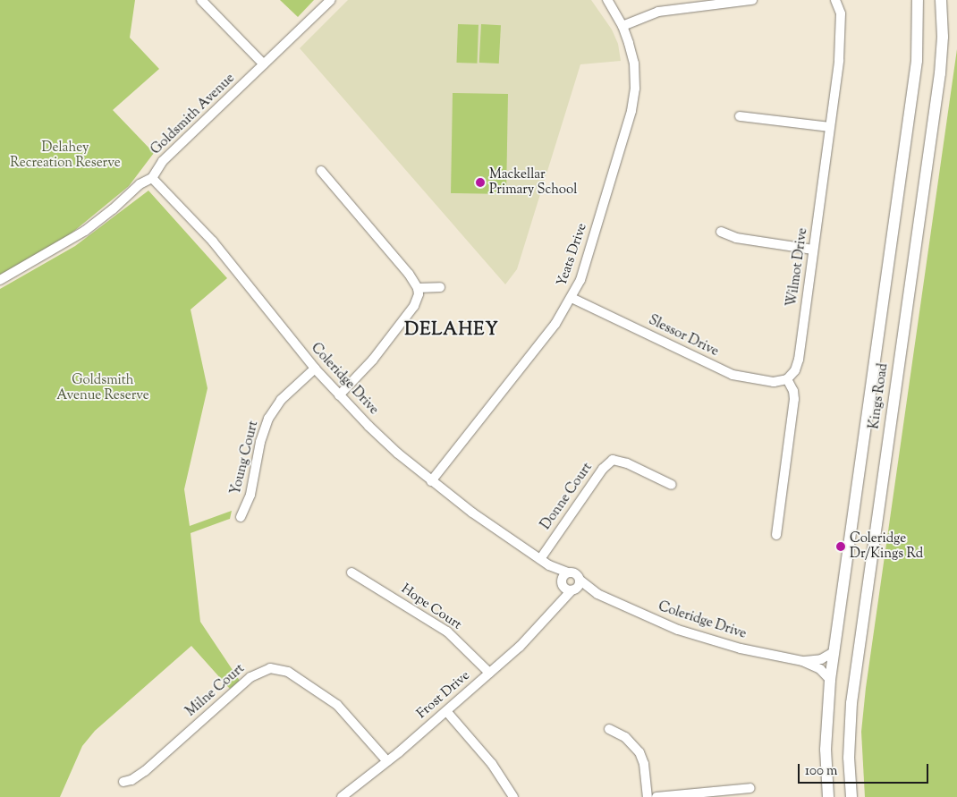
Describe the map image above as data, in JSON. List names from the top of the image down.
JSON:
{
  "streets": {
    "main road": ["Kings Road"],
    "street": [
      "Goldsmith Avenue",
      "Yeats Drive",
      "Wilmot Drive",
      "Slessor Drive",
      "Coleridge Drive",
      "Young Court",
      "Donne Court",
      "Hope Court",
      "Milne Court",
      "Frost Drive"
    ]
  },
  "crossings": [
    ["Goldsmith Avenue", "Coleridge Drive"],
    ["Yeats Drive", "Slessor Drive"],
    ["Yeats Drive", "Coleridge Drive"],
    ["Wilmot Drive", "Slessor Drive"],
    ["Coleridge Drive", "Kings Road"],
    ["Coleridge Drive", "Young Court"],
    ["Coleridge Drive", "Donne Court"],
    ["Coleridge Drive", "Frost Drive"],
    ["Hope Court", "Frost Drive"],
    ["Milne Court", "Frost Drive"]
  ],
  "districts": ["DELAHEY"],
  "parks": ["Delahey Recreation Reserve", "Goldsmith Avenue Reserve"],
  "places": ["Mackellar Primary School", "Coleridge Dr/Kings Rd"],
  "scale_bar": "100 m"
}
